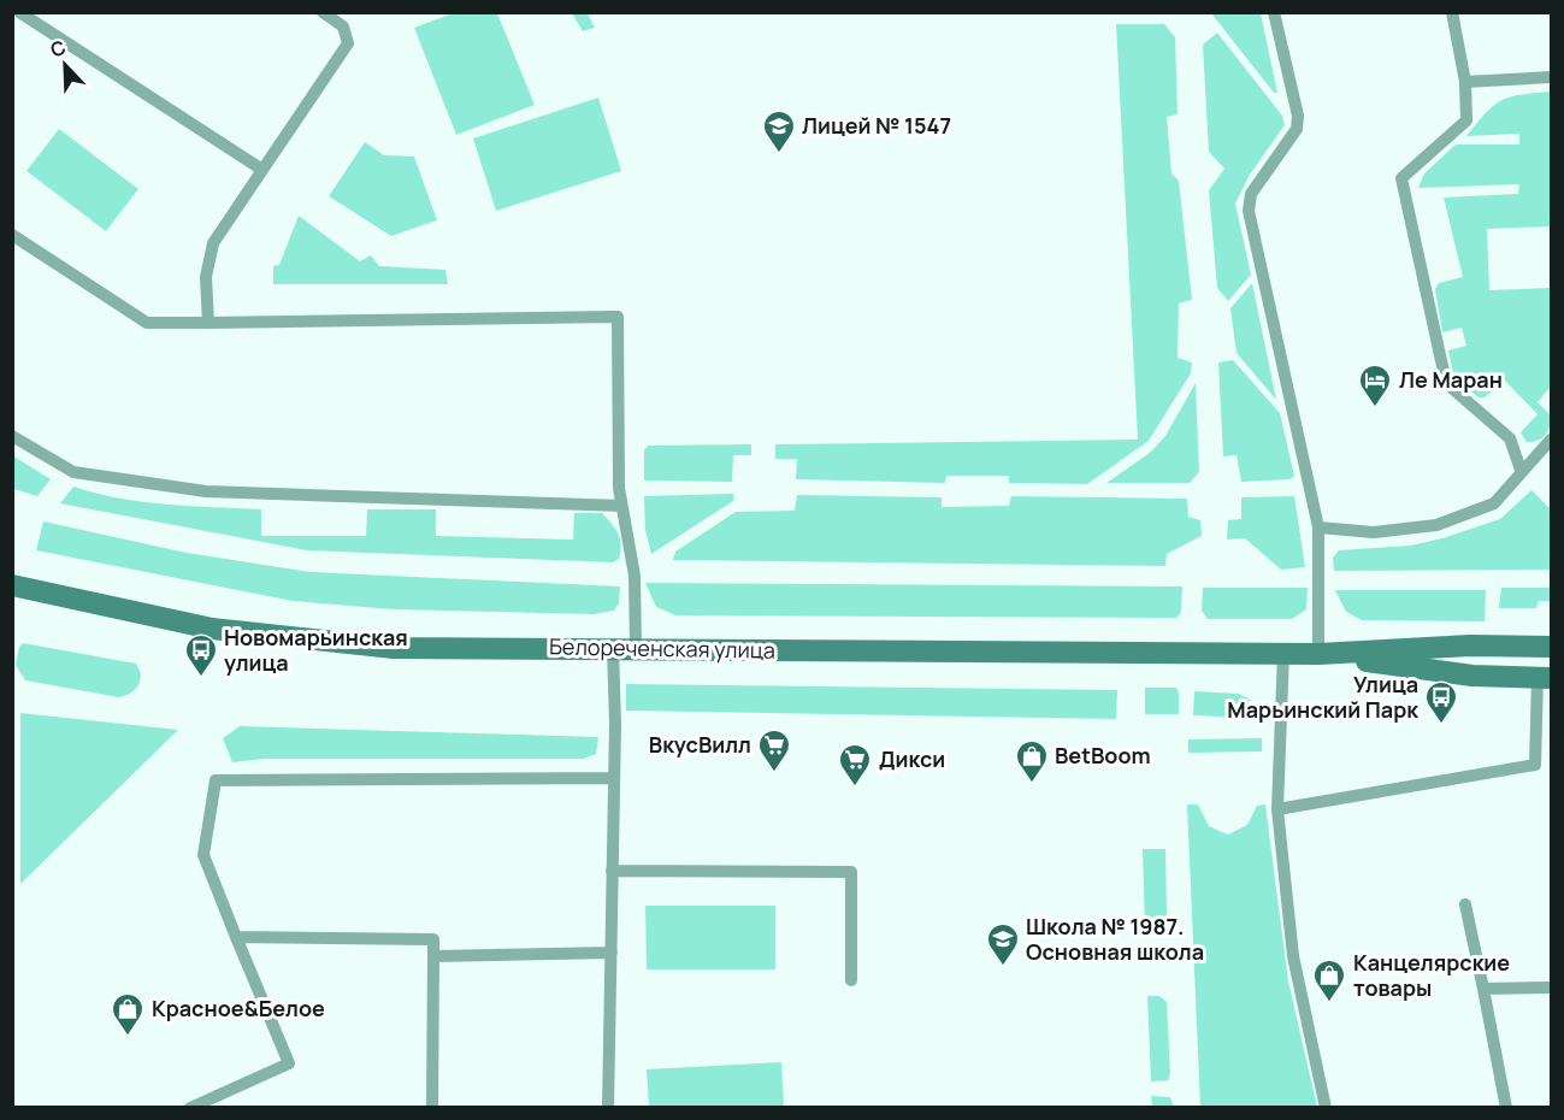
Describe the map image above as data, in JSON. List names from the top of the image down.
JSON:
{
  "streets": {
    "main road": ["Белореченская улица"]
  },
  "places": {
    "school or university": ["Лицей № 1547", "Школа № 1987. Основная школа"],
    "hotel": ["Ле Маран"],
    "bus stop": ["Новомарьинская улица", "Улица Марьинский Парк"],
    "supermarket": ["ВкусВилл", "Дикси"],
    "shop": ["BetBoom", "Канцелярские товары", "Красное&Белое"]
  },
  "north": "top left"
}
